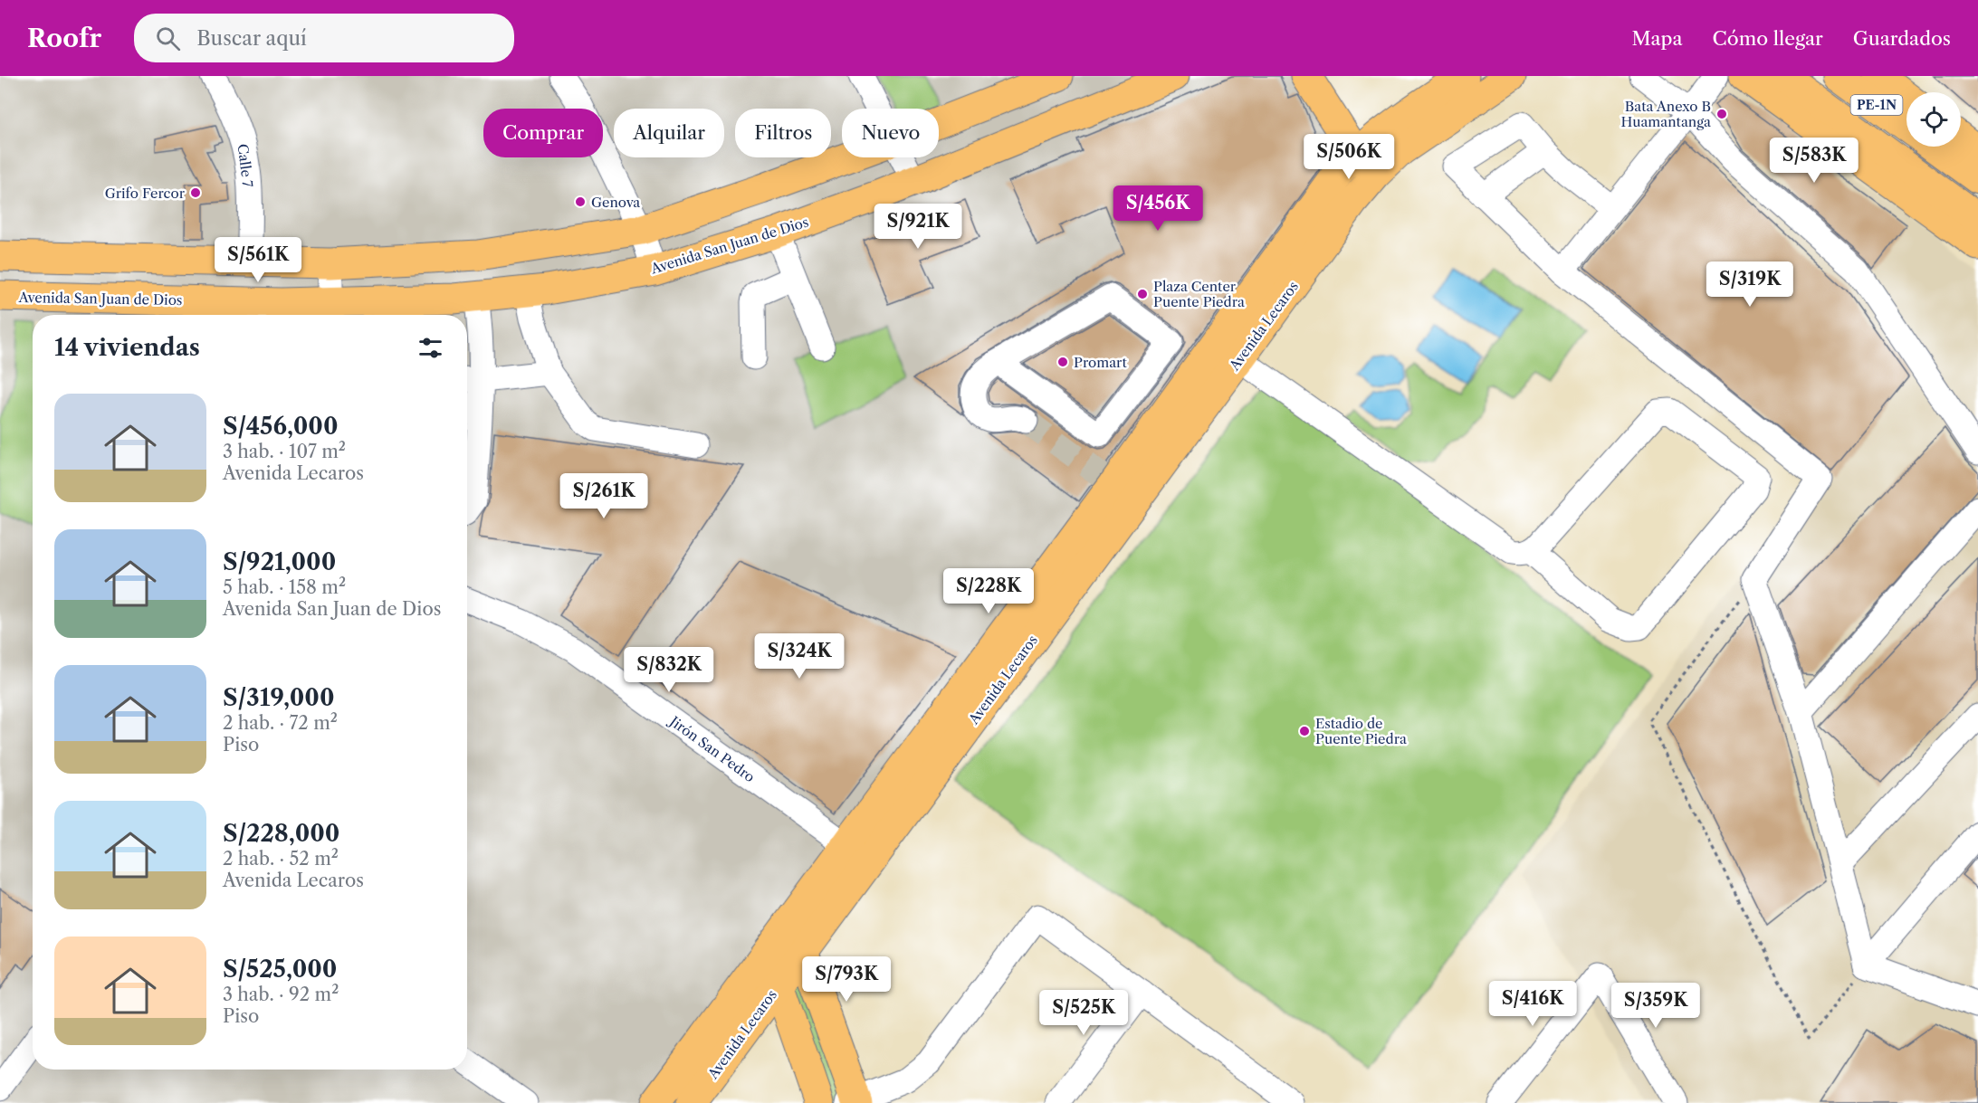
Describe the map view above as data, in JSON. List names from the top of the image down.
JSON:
{
  "streets": {
    "main road": ["PE-1N", "Avenida San Juan de Dios", "Avenida Lecaros"],
    "street": ["Calle 7", "Jirón San Pedro"]
  },
  "crossings": [
    ["Avenida Lecaros", "Jirón San Pedro"]
  ],
  "places": [
    "Bata Anexo B Huamantanga",
    "Grifo Fercor",
    "Genova",
    "Plaza Center Puente Piedra",
    "Promart",
    "Estadio de Puente Piedra"
  ],
  "page": {
    "header": "Roofr",
    "search": "Buscar aquí",
    "nav": ["Mapa", "Cómo llegar", "Guardados"],
    "chip": [
      "Comprar",
      "Alquilar",
      "Filtros",
      "Nuevo"
    ],
    "price": [
      "S/506K",
      "S/583K",
      "S/456K",
      "S/921K",
      "S/561K",
      "S/319K",
      "S/261K",
      "S/228K",
      "S/324K",
      "S/832K",
      "S/793K",
      "S/416K",
      "S/359K",
      "S/525K"
    ],
    "heading": "14 viviendas",
    "list": [
      {
        "name": "S/456,000",
        "note": "3 hab. · 107 m² · Avenida Lecaros"
      },
      {
        "name": "S/921,000",
        "note": "5 hab. · 158 m² · Avenida San Juan de Dios"
      },
      {
        "name": "S/319,000",
        "note": "2 hab. · 72 m² · Piso"
      },
      {
        "name": "S/228,000",
        "note": "2 hab. · 52 m² · Avenida Lecaros"
      },
      {
        "name": "S/525,000",
        "note": "3 hab. · 92 m² · Piso"
      }
    ]
  }
}
